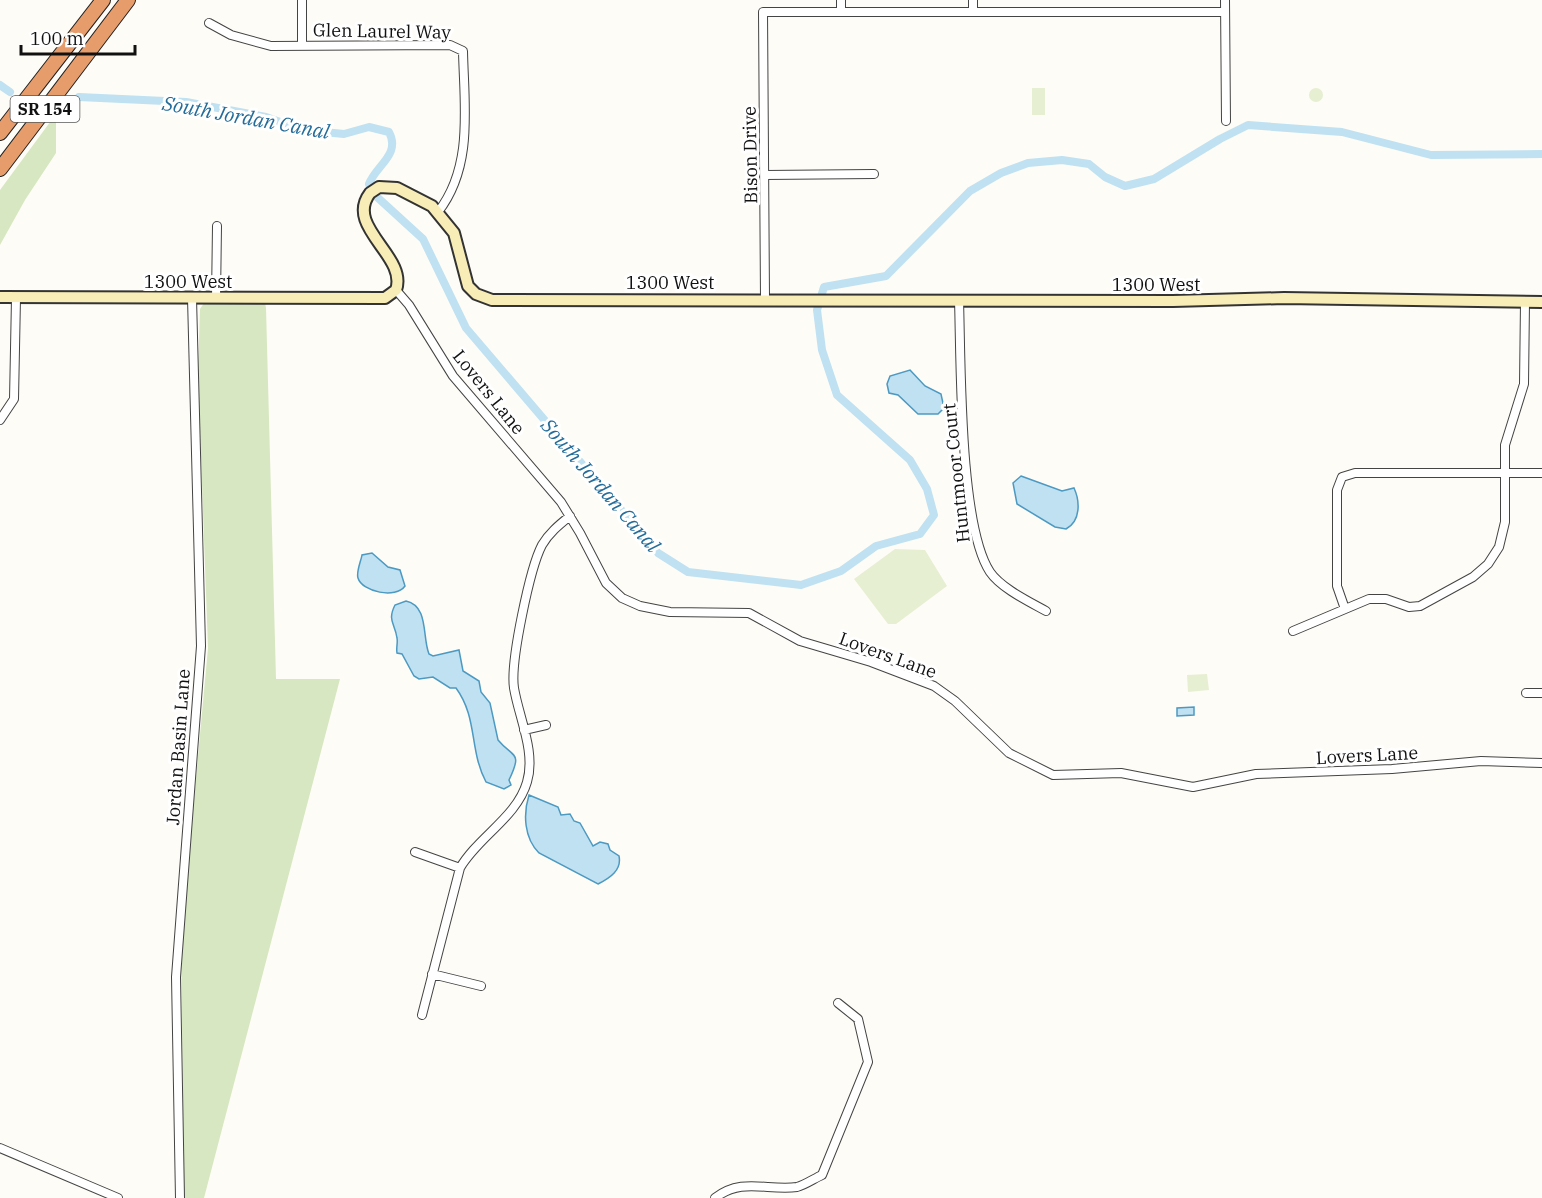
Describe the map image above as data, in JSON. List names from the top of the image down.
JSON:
{
  "streets": {
    "highway": ["SR 154"],
    "street": [
      "Glen Laurel Way",
      "Bison Drive",
      "1300 West",
      "Lovers Lane",
      "Huntmoor Court",
      "Jordan Basin Lane"
    ]
  },
  "crossings": [
    ["Glen Laurel Way", "1300 West"],
    ["Bison Drive", "1300 West"],
    ["1300 West", "Lovers Lane"],
    ["1300 West", "Huntmoor Court"],
    ["1300 West", "Jordan Basin Lane"]
  ],
  "water": ["South Jordan Canal"],
  "scale_bar": "100 m"
}
